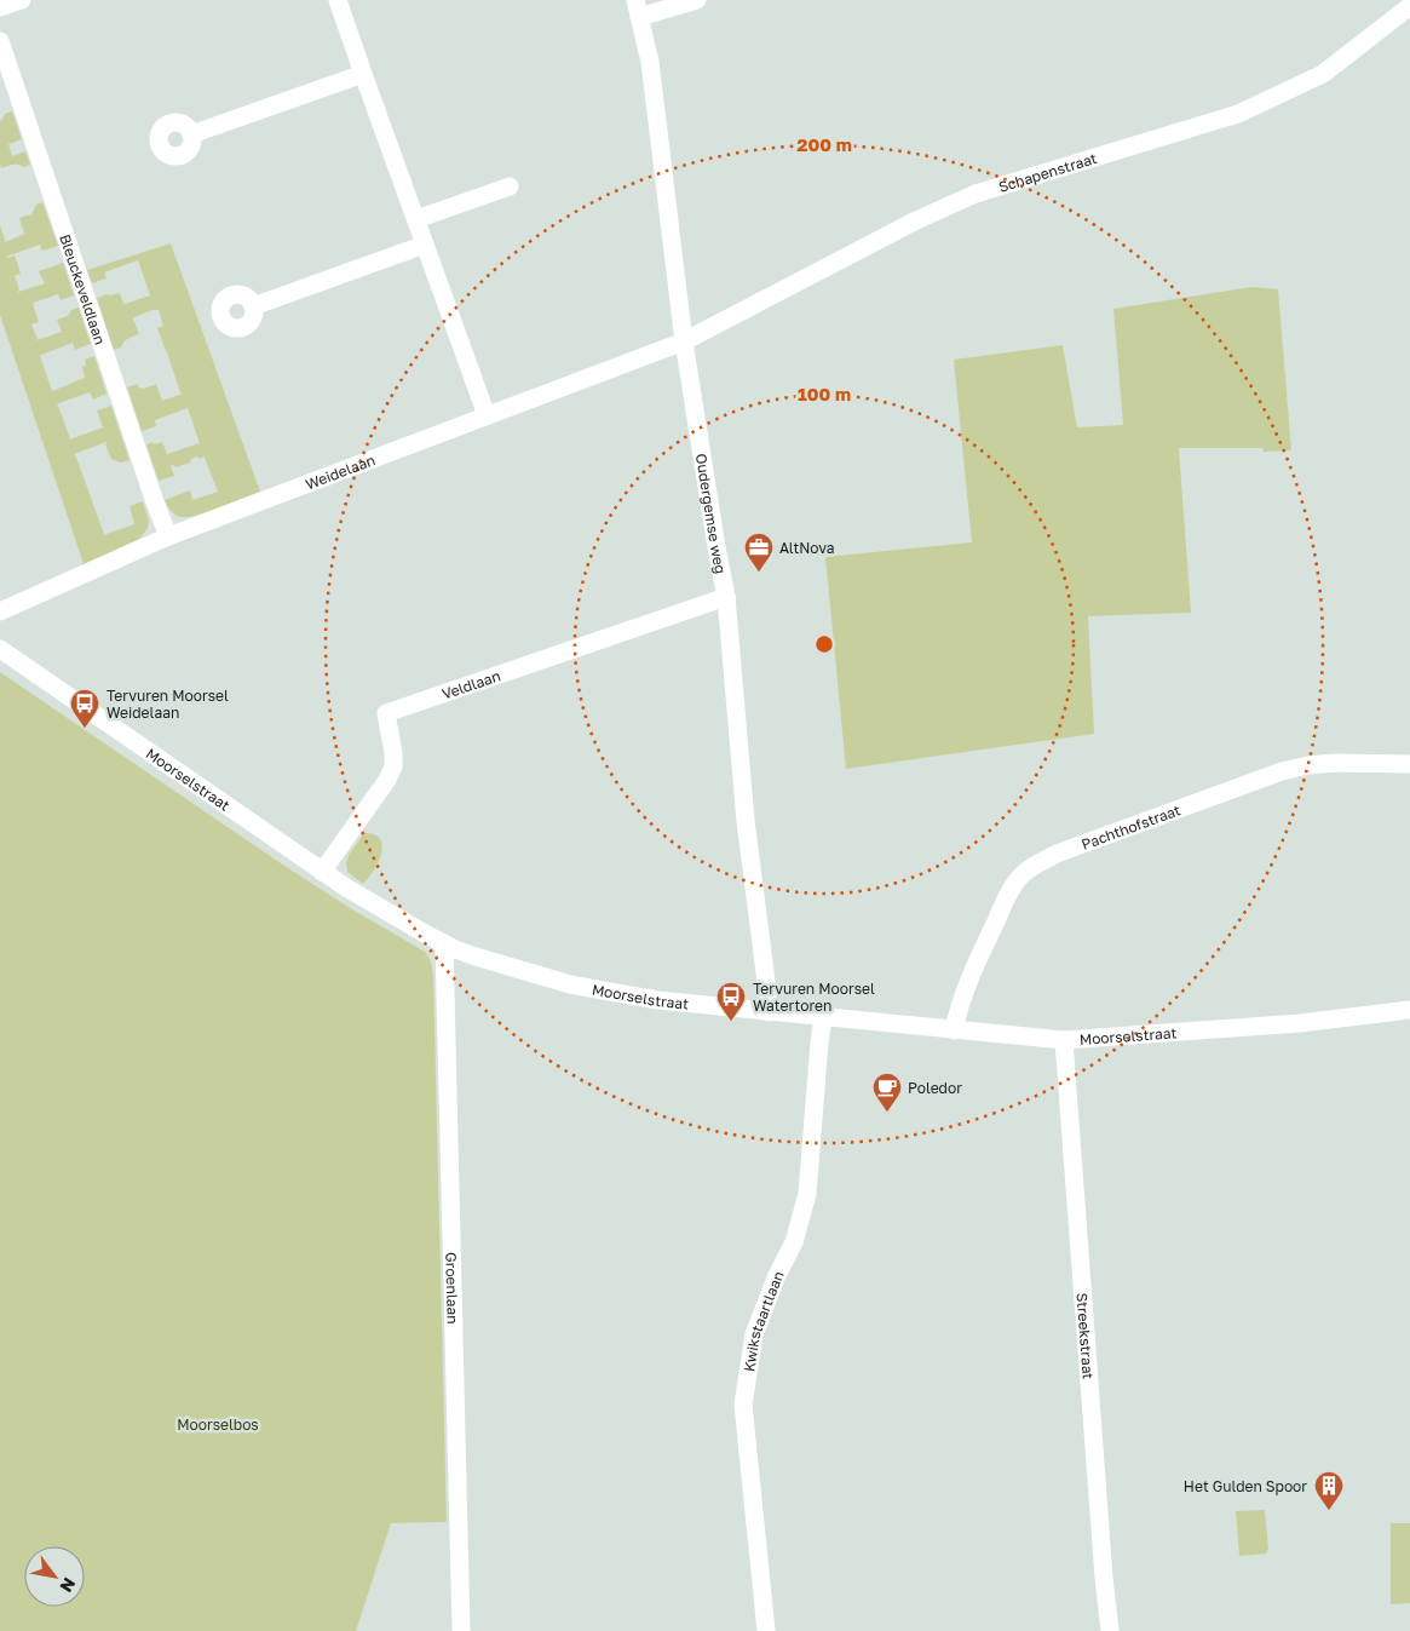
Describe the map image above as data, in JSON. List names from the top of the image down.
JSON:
{
  "streets": {
    "street": [
      "Schapenstraat",
      "Bleuckeveldlaan",
      "Weidelaan",
      "Oudergemse weg",
      "Veldlaan",
      "Moorselstraat",
      "Pachthofstraat",
      "Groenlaan",
      "Kwikstaartlaan",
      "Streekstraat"
    ]
  },
  "crossings": [
    ["Schapenstraat", "Weidelaan"],
    ["Schapenstraat", "Oudergemse weg"],
    ["Bleuckeveldlaan", "Weidelaan"],
    ["Weidelaan", "Oudergemse weg"],
    ["Oudergemse weg", "Veldlaan"],
    ["Oudergemse weg", "Moorselstraat"],
    ["Veldlaan", "Moorselstraat"],
    ["Moorselstraat", "Pachthofstraat"],
    ["Moorselstraat", "Groenlaan"],
    ["Moorselstraat", "Kwikstaartlaan"],
    ["Moorselstraat", "Streekstraat"]
  ],
  "parks": ["Moorselbos"],
  "places": {
    "office": ["AltNova"],
    "bus stop": ["Tervuren Moorsel Weidelaan", "Tervuren Moorsel Watertoren"],
    "cafe": ["Poledor"],
    "building": ["Het Gulden Spoor"]
  },
  "north": "bottom right",
  "rings": ["200 m", "100 m"]
}
